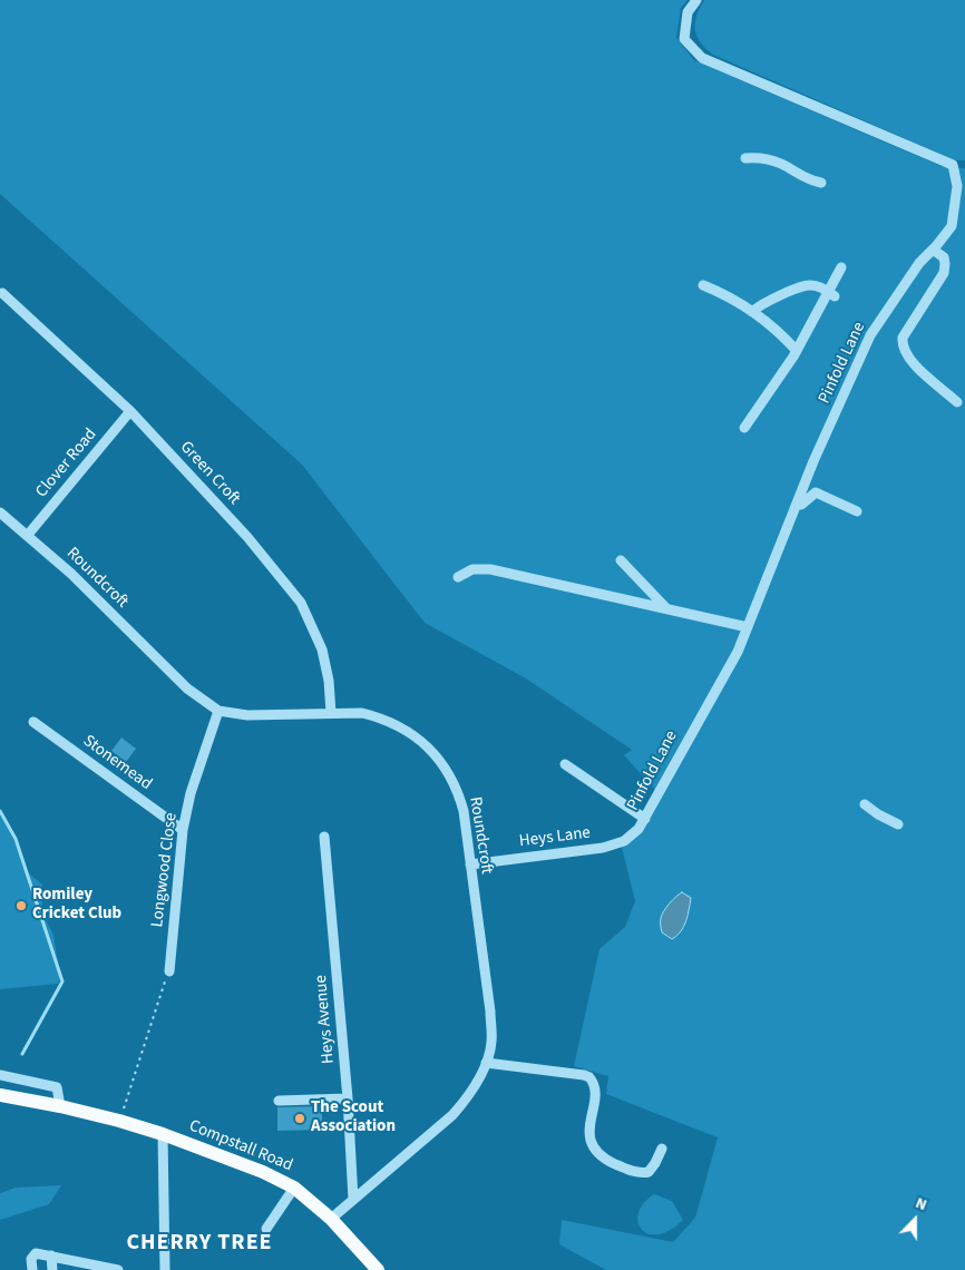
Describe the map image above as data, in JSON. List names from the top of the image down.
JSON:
{
  "streets": {
    "main road": ["Compstall Road"],
    "street": [
      "Pinfold Lane",
      "Clover Road",
      "Green Croft",
      "Roundcroft",
      "Stonemead",
      "Heys Lane",
      "Longwood Close",
      "Heys Avenue"
    ]
  },
  "crossings": [
    ["Pinfold Lane", "Heys Lane"],
    ["Clover Road", "Green Croft"],
    ["Clover Road", "Roundcroft"],
    ["Green Croft", "Roundcroft"],
    ["Roundcroft", "Heys Lane"],
    ["Roundcroft", "Longwood Close"],
    ["Roundcroft", "Heys Avenue"],
    ["Roundcroft", "Compstall Road"],
    ["Stonemead", "Longwood Close"]
  ],
  "districts": ["CHERRY TREE"],
  "places": ["Romiley Cricket Club", "The Scout Association"],
  "north": "top"
}
